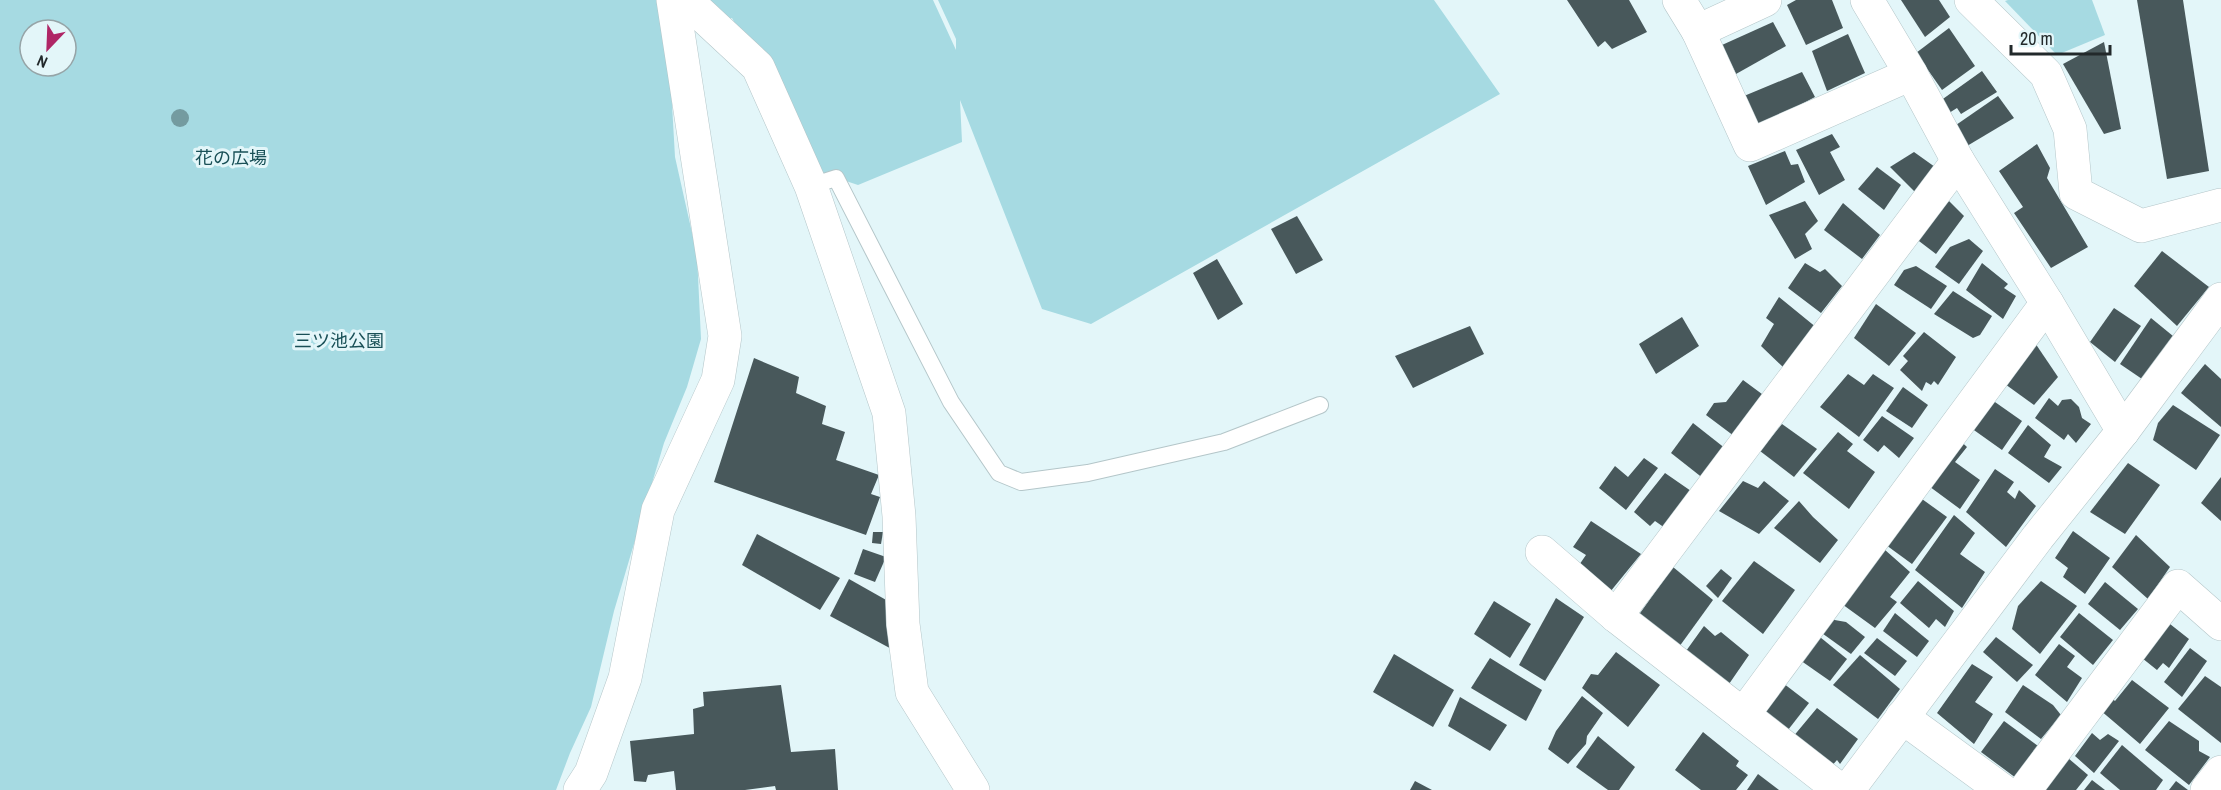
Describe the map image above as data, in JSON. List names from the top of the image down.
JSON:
{
  "parks": ["花の広場", "三ツ池公園"],
  "scale_bar": "20 m",
  "north": "bottom left"
}
